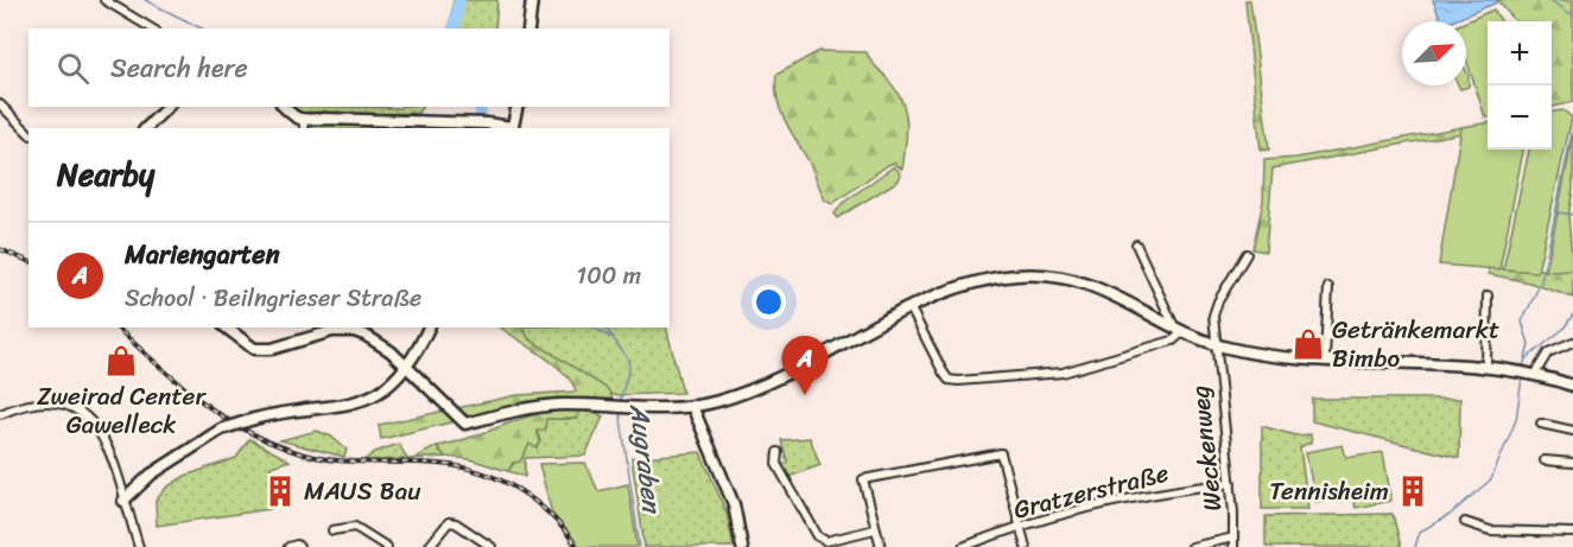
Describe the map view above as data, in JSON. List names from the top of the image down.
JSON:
{
  "streets": {
    "street": ["Weckenweg", "Gratzerstraße"]
  },
  "crossings": [
    ["Weckenweg", "Gratzerstraße"]
  ],
  "water": ["Augraben"],
  "places": {
    "shop": ["Getränkemarkt Bimbo", "Zweirad Center Gawelleck"],
    "building": ["MAUS Bau", "Tennisheim"]
  },
  "north": "top right",
  "page": {
    "map_buttons": ["+", "−"],
    "search": "Search here",
    "heading": "Nearby",
    "list": [
      {
        "mark": "A",
        "name": "Mariengarten",
        "note": "School · Beilngrieser Straße",
        "value": "100 m"
      }
    ],
    "pins": "A"
  }
}
